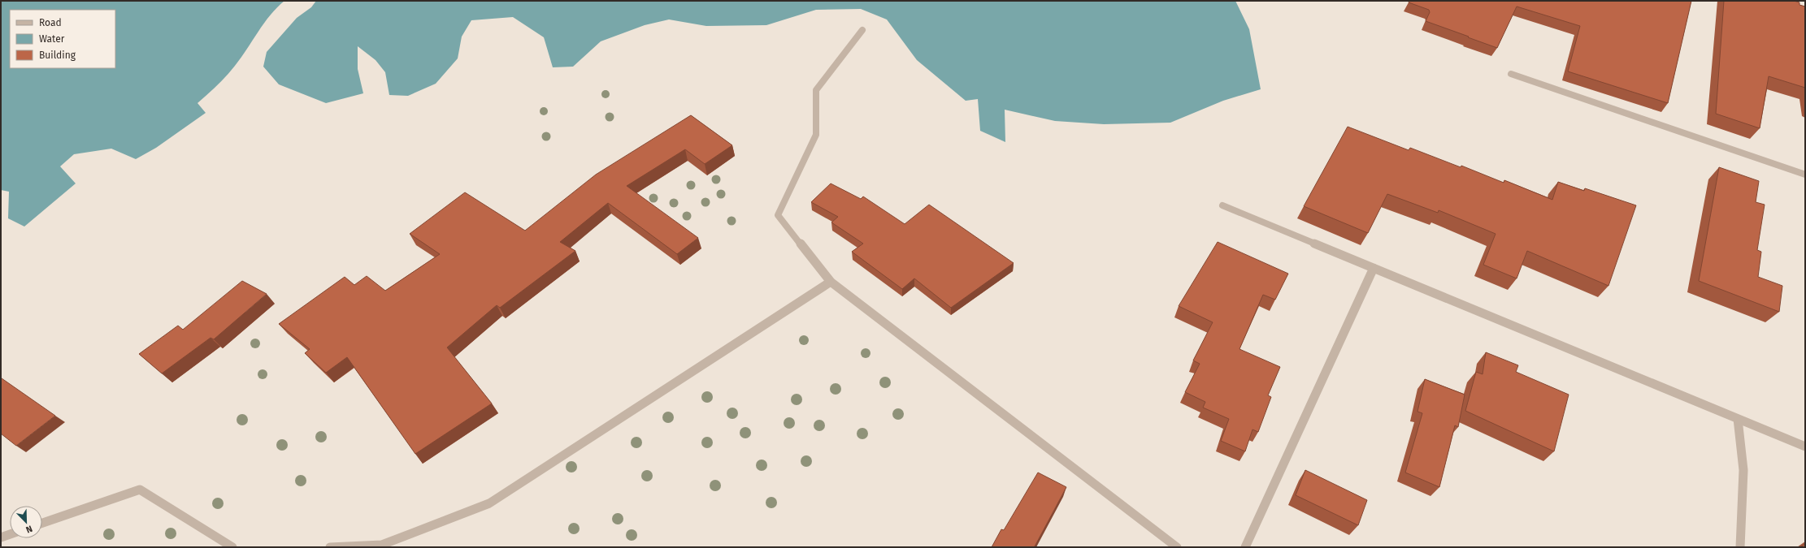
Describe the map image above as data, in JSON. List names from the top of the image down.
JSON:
{
  "legend": ["Road", "Water", "Building"],
  "north": "bottom right"
}
